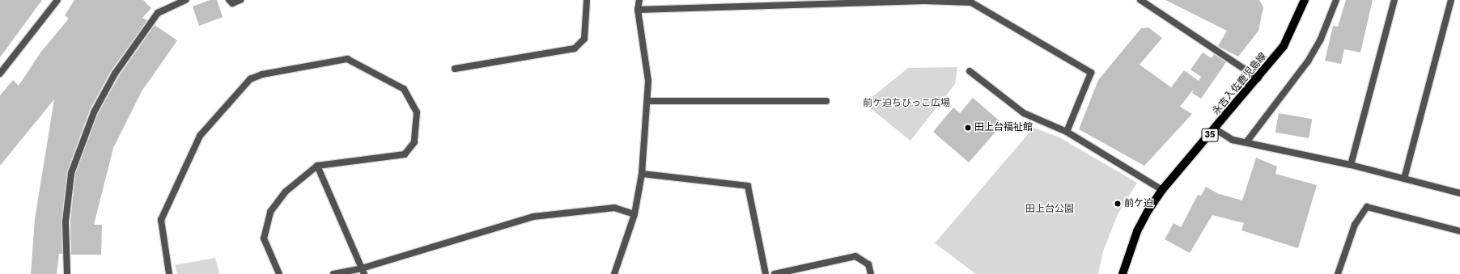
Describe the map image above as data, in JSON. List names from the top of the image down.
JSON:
{
  "streets": {
    "main road": ["永吉入佐鹿児島線", "35"]
  },
  "parks": ["前ケ迫ちびっこ広場", "田上台公園"],
  "places": ["田上台福祉館", "前ケ迫"]
}
